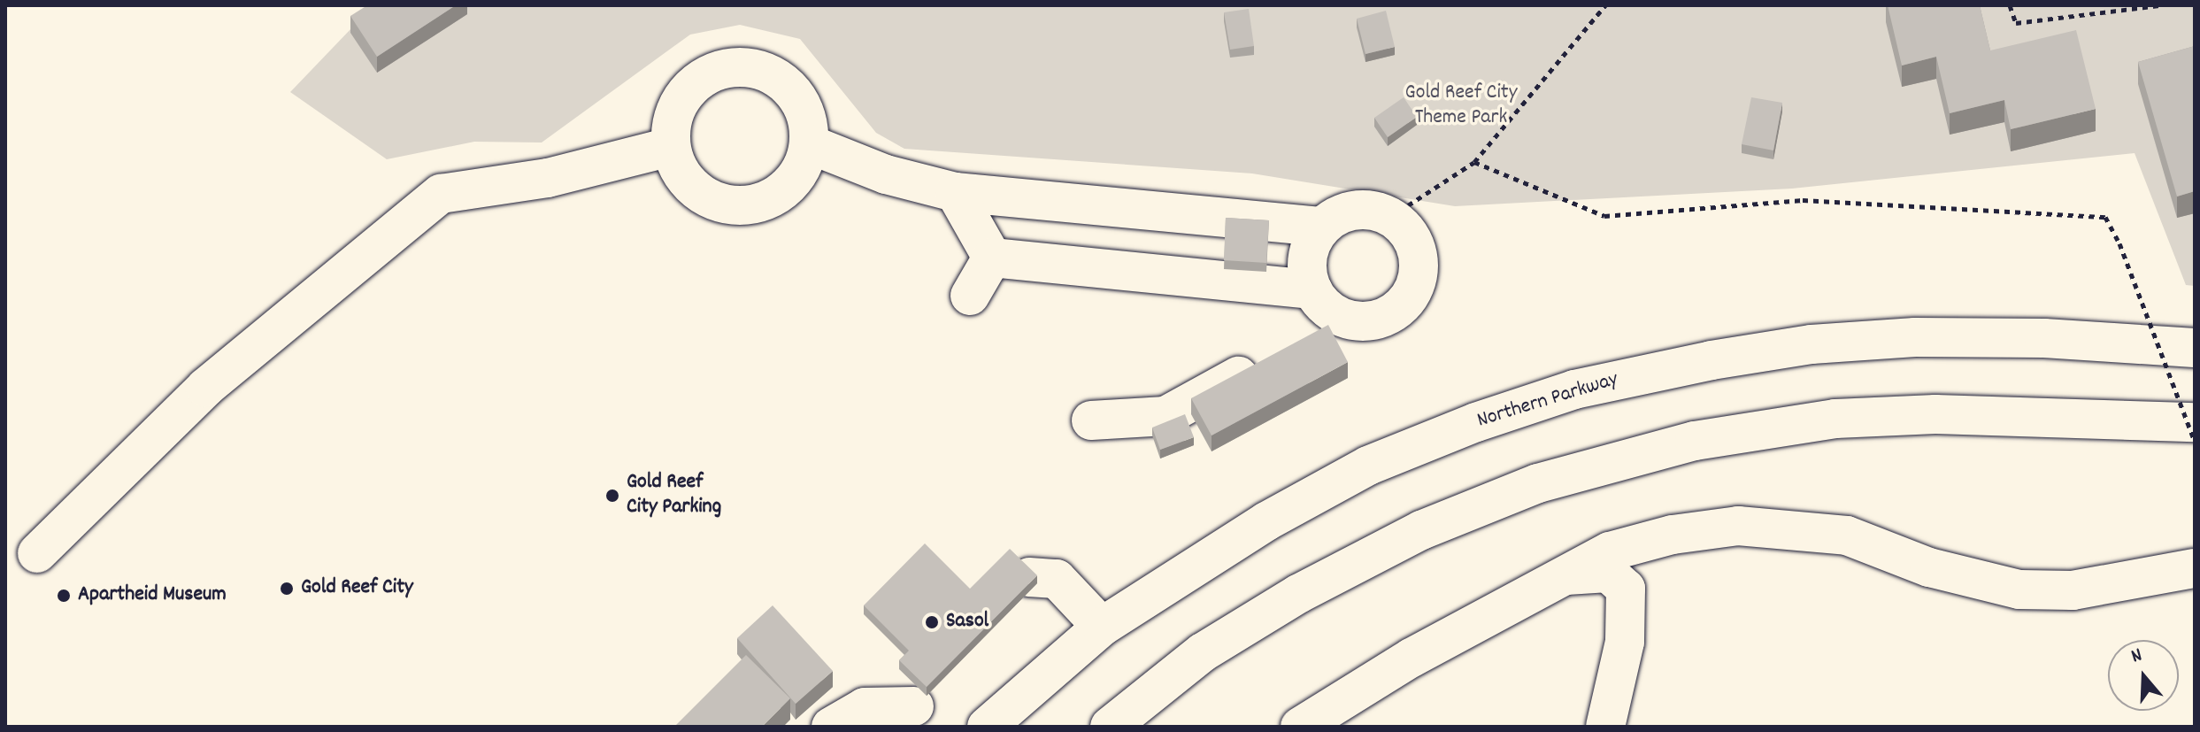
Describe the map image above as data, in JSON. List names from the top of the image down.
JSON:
{
  "streets": {
    "main road": ["Northern Parkway"]
  },
  "parks": ["Gold Reef City Theme Park"],
  "places": [
    "Gold Reef City Parking",
    "Gold Reef City",
    "Apartheid Museum",
    "Sasol"
  ],
  "north": "top"
}
